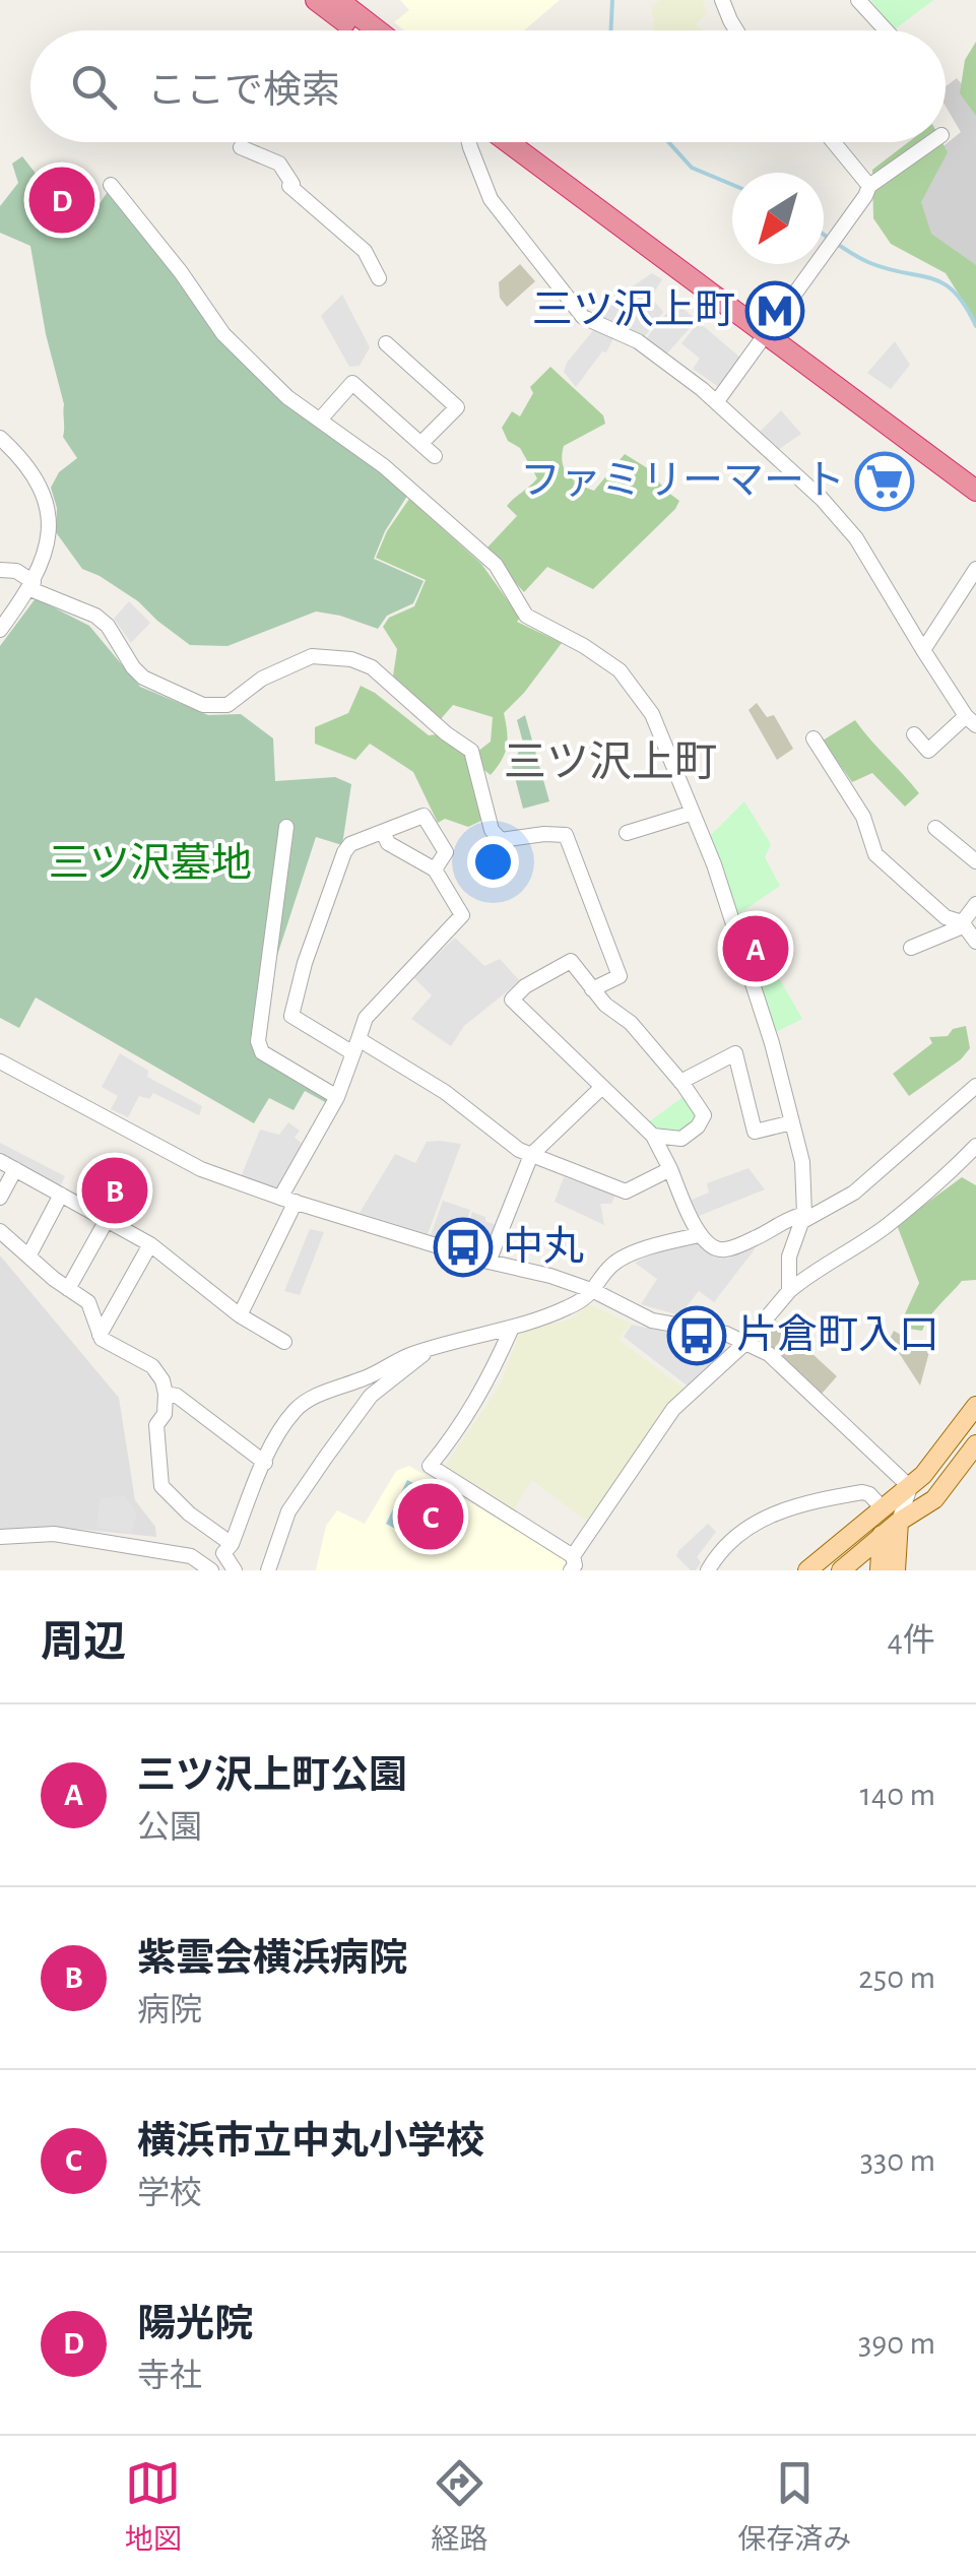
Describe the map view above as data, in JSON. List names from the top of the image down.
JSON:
{
  "districts": ["三ツ沢上町"],
  "parks": ["三ツ沢墓地"],
  "places": {
    "metro station": ["三ツ沢上町"],
    "supermarket": ["ファミリーマート"],
    "bus stop": ["中丸", "片倉町入口"]
  },
  "north": "bottom left",
  "page": {
    "search": "ここで検索",
    "pins": [
      "D",
      "A",
      "B",
      "C"
    ],
    "heading": ["周辺", "4件"],
    "list": [
      {
        "mark": "A",
        "name": "三ツ沢上町公園",
        "note": "公園",
        "value": "140 m"
      },
      {
        "mark": "B",
        "name": "紫雲会横浜病院",
        "note": "病院",
        "value": "250 m"
      },
      {
        "mark": "C",
        "name": "横浜市立中丸小学校",
        "note": "学校",
        "value": "330 m"
      },
      {
        "mark": "D",
        "name": "陽光院",
        "note": "寺社",
        "value": "390 m"
      }
    ],
    "nav": ["地図", "経路", "保存済み"]
  }
}
